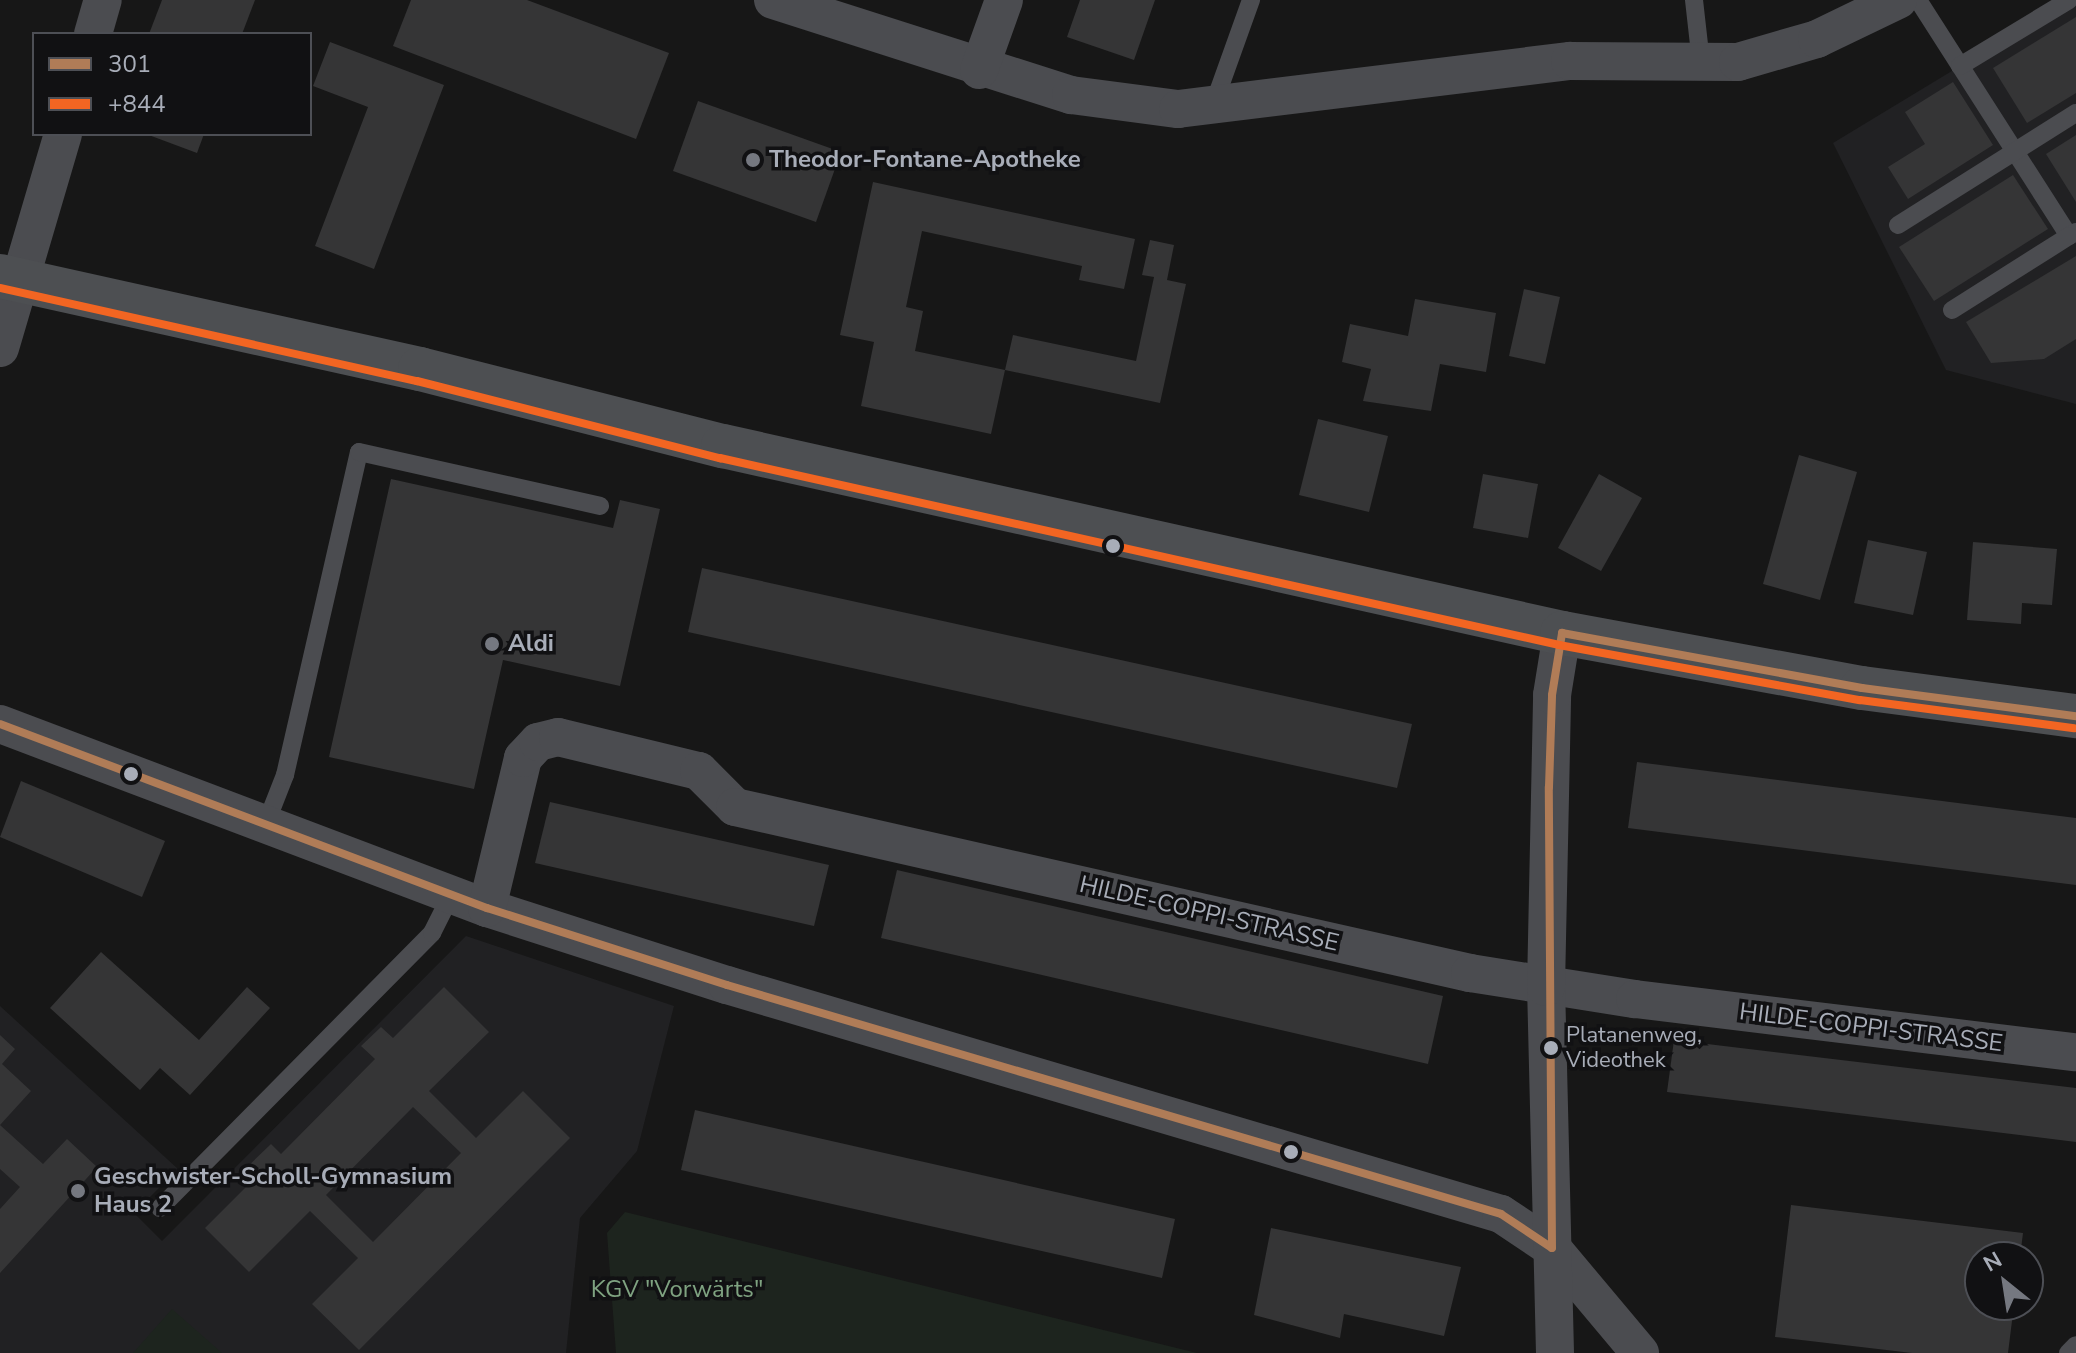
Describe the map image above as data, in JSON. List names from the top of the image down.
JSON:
{
  "streets": {
    "street": ["HILDE-COPPI-STRASSE"]
  },
  "parks": ["KGV \"Vorwärts\""],
  "places": [
    "Theodor-Fontane-Apotheke",
    "Aldi",
    "Platanenweg, Videothek",
    "Geschwister-Scholl-Gymnasium Haus 2"
  ],
  "lines": ["transit line +844", "transit line 301"],
  "legend": ["301", "+844"],
  "north": "top left"
}
